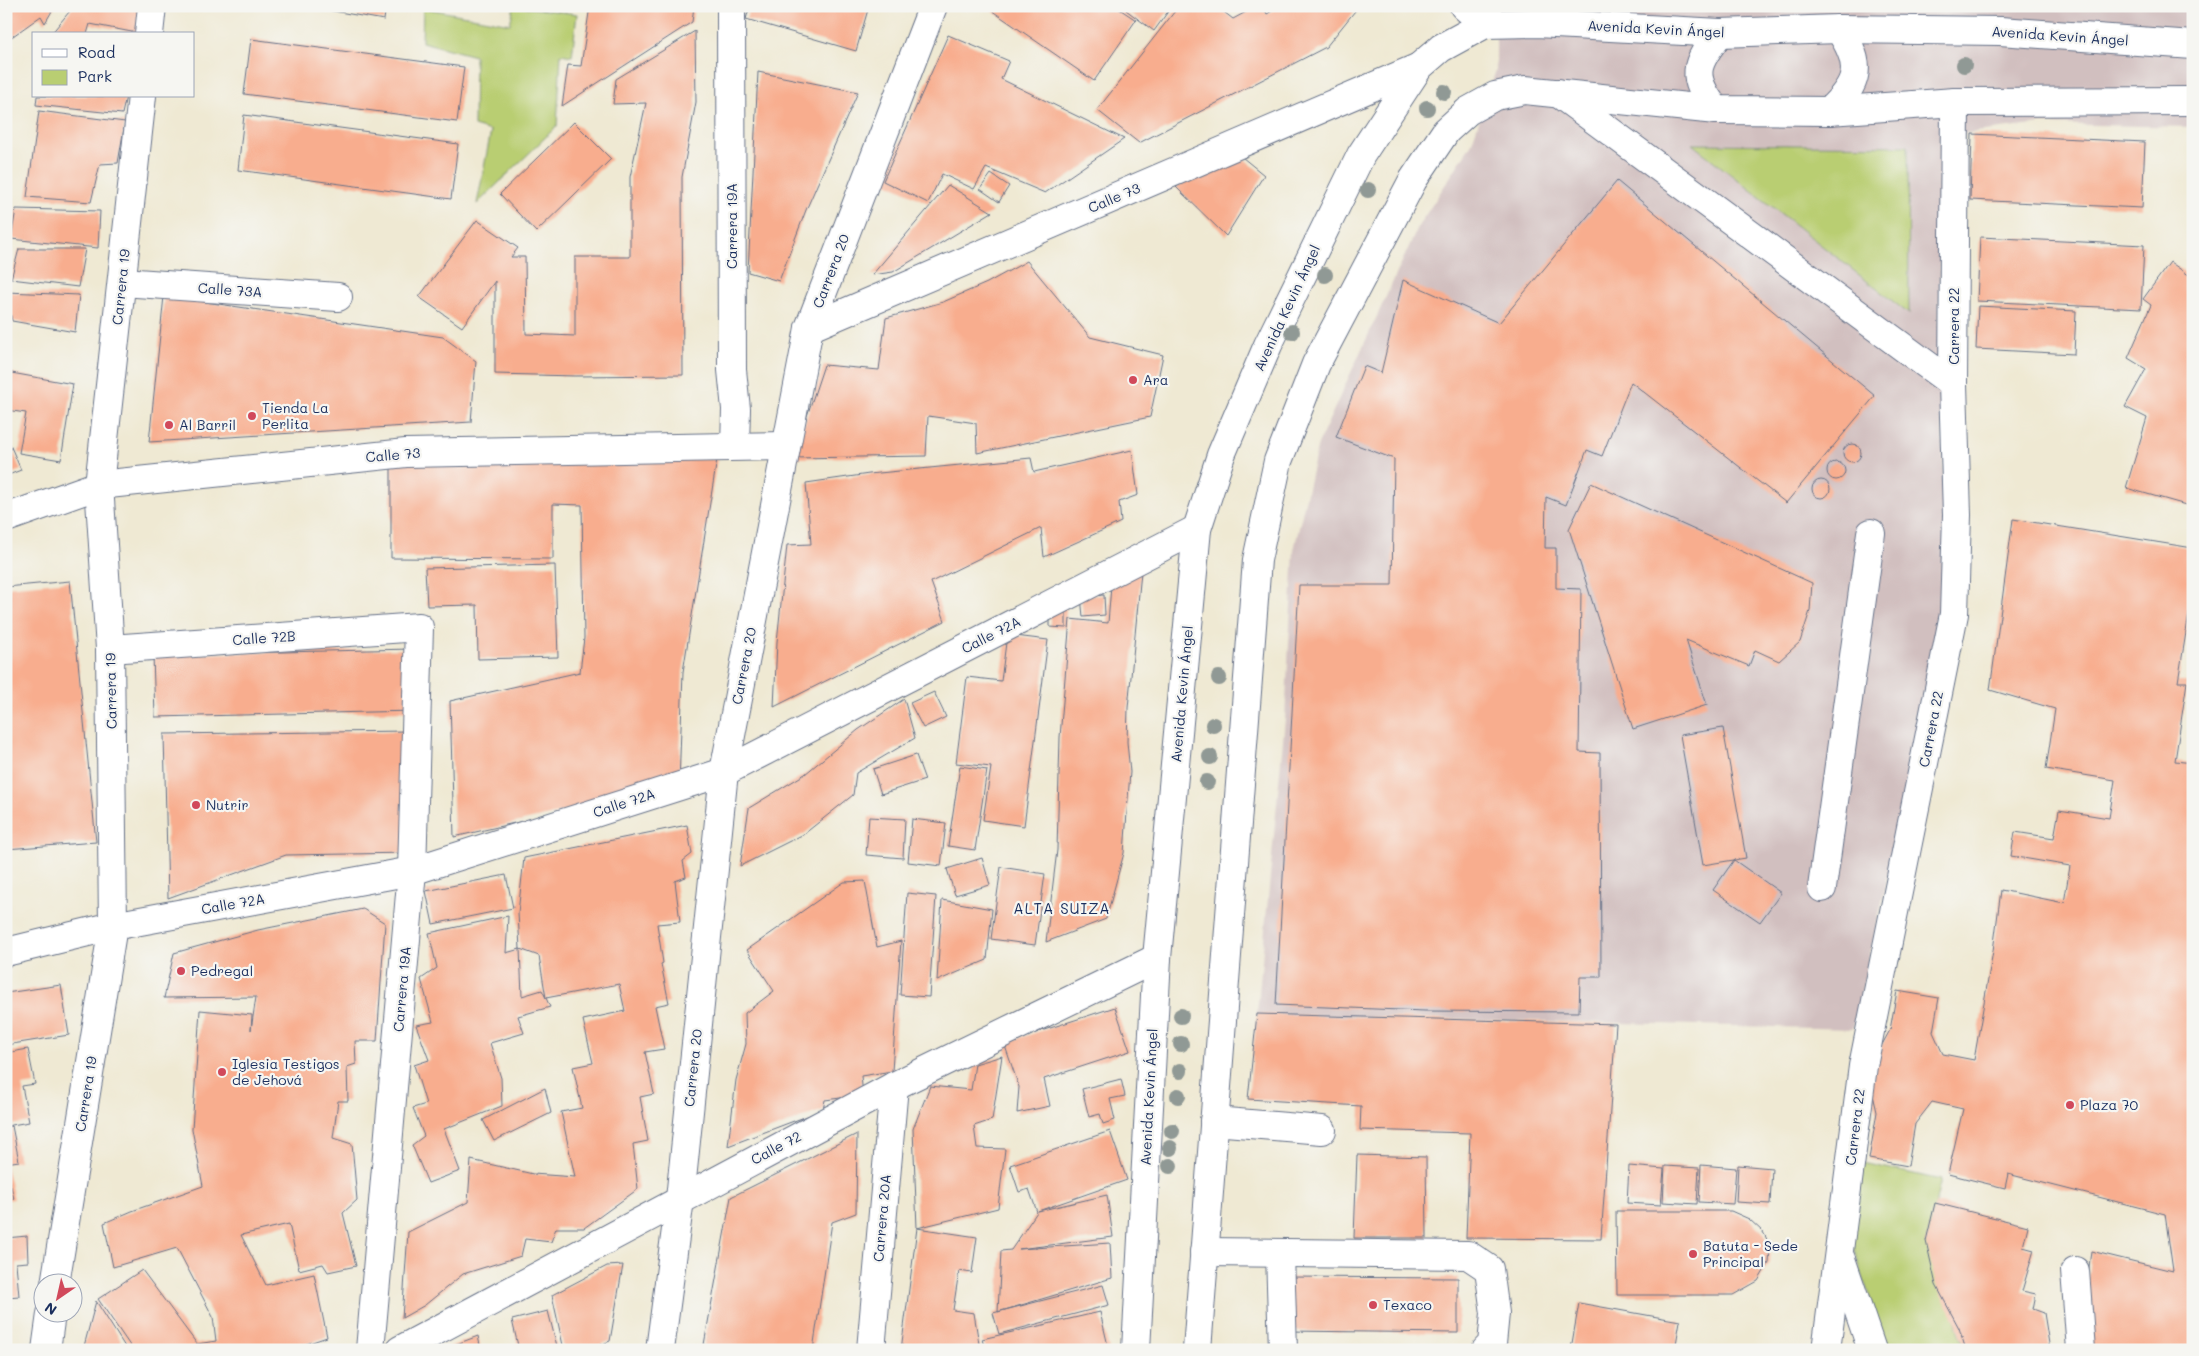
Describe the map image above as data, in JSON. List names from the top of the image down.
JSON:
{
  "streets": {
    "street": [
      "Avenida Kevin Ángel",
      "Calle 73",
      "Carrera 19A",
      "Carrera 20",
      "Carrera 19",
      "Calle 73A",
      "Carrera 22",
      "Calle 72A",
      "Calle 72B",
      "Calle 72",
      "Carrera 20A"
    ]
  },
  "crossings": [
    ["Avenida Kevin Ángel", "Calle 73"],
    ["Avenida Kevin Ángel", "Calle 72A"],
    ["Avenida Kevin Ángel", "Calle 72"],
    ["Calle 73", "Carrera 19A"],
    ["Calle 73", "Carrera 20"],
    ["Calle 73", "Carrera 19"],
    ["Carrera 19A", "Calle 72A"],
    ["Carrera 19A", "Calle 72B"],
    ["Carrera 20", "Calle 72A"],
    ["Carrera 20", "Calle 72"],
    ["Carrera 19", "Calle 73A"],
    ["Carrera 19", "Calle 72A"],
    ["Carrera 19", "Calle 72B"],
    ["Calle 72", "Carrera 20A"]
  ],
  "districts": ["ALTA SUIZA"],
  "places": [
    "Ara",
    "Tienda La Perlita",
    "Al Barril",
    "Nutrir",
    "Pedregal",
    "Iglesia Testigos de Jehová",
    "Plaza 70",
    "Batuta - Sede Principal",
    "Texaco"
  ],
  "legend": ["Road", "Park"],
  "north": "bottom left"
}
